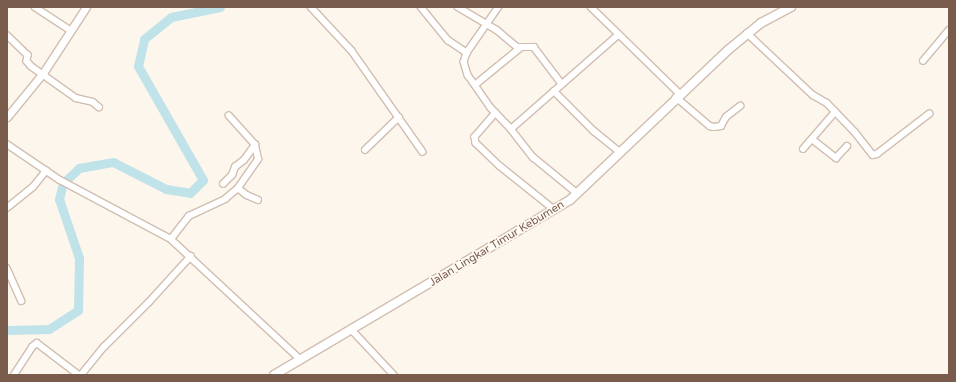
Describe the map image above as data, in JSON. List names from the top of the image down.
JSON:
{
  "streets": {
    "main road": ["Jalan Lingkar Timur Kebumen"]
  }
}
